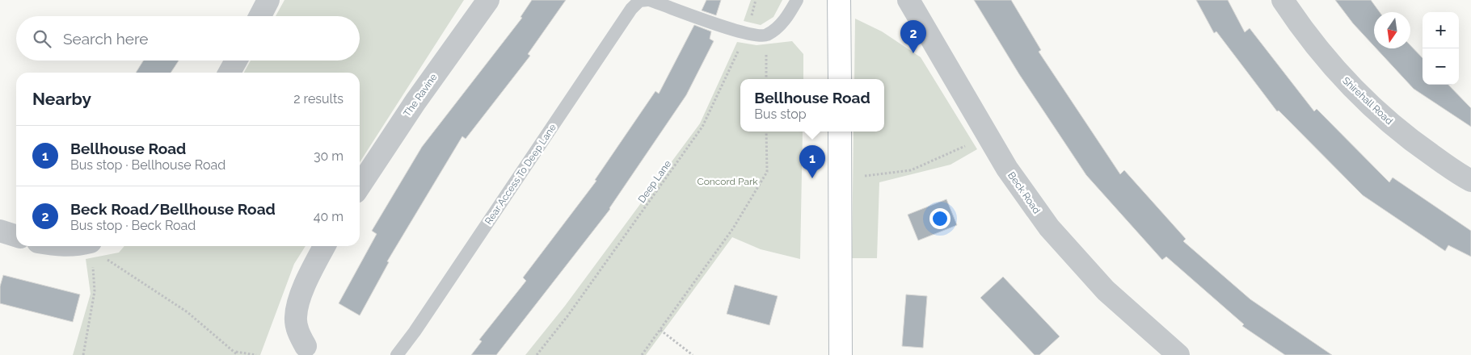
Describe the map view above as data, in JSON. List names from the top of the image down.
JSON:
{
  "streets": {
    "street": ["The Ravine", "Shirehall Road", "Beck Road"],
    "lane": ["Rear Access To Deep Lane"],
    "path": ["Deep Lane"]
  },
  "crossings": [
    ["Rear Access To Deep Lane", "Deep Lane"]
  ],
  "parks": ["Concord Park"],
  "north": "bottom",
  "page": {
    "map_buttons": ["+", "−"],
    "search": "Search here",
    "pins": ["2", "1"],
    "heading": ["Nearby", "2 results"],
    "popup": ["Bellhouse Road", "Bus stop"],
    "list": [
      {
        "mark": "1",
        "name": "Bellhouse Road",
        "note": "Bus stop · Bellhouse Road",
        "value": "30 m"
      },
      {
        "mark": "2",
        "name": "Beck Road/Bellhouse Road",
        "note": "Bus stop · Beck Road",
        "value": "40 m"
      }
    ]
  }
}
